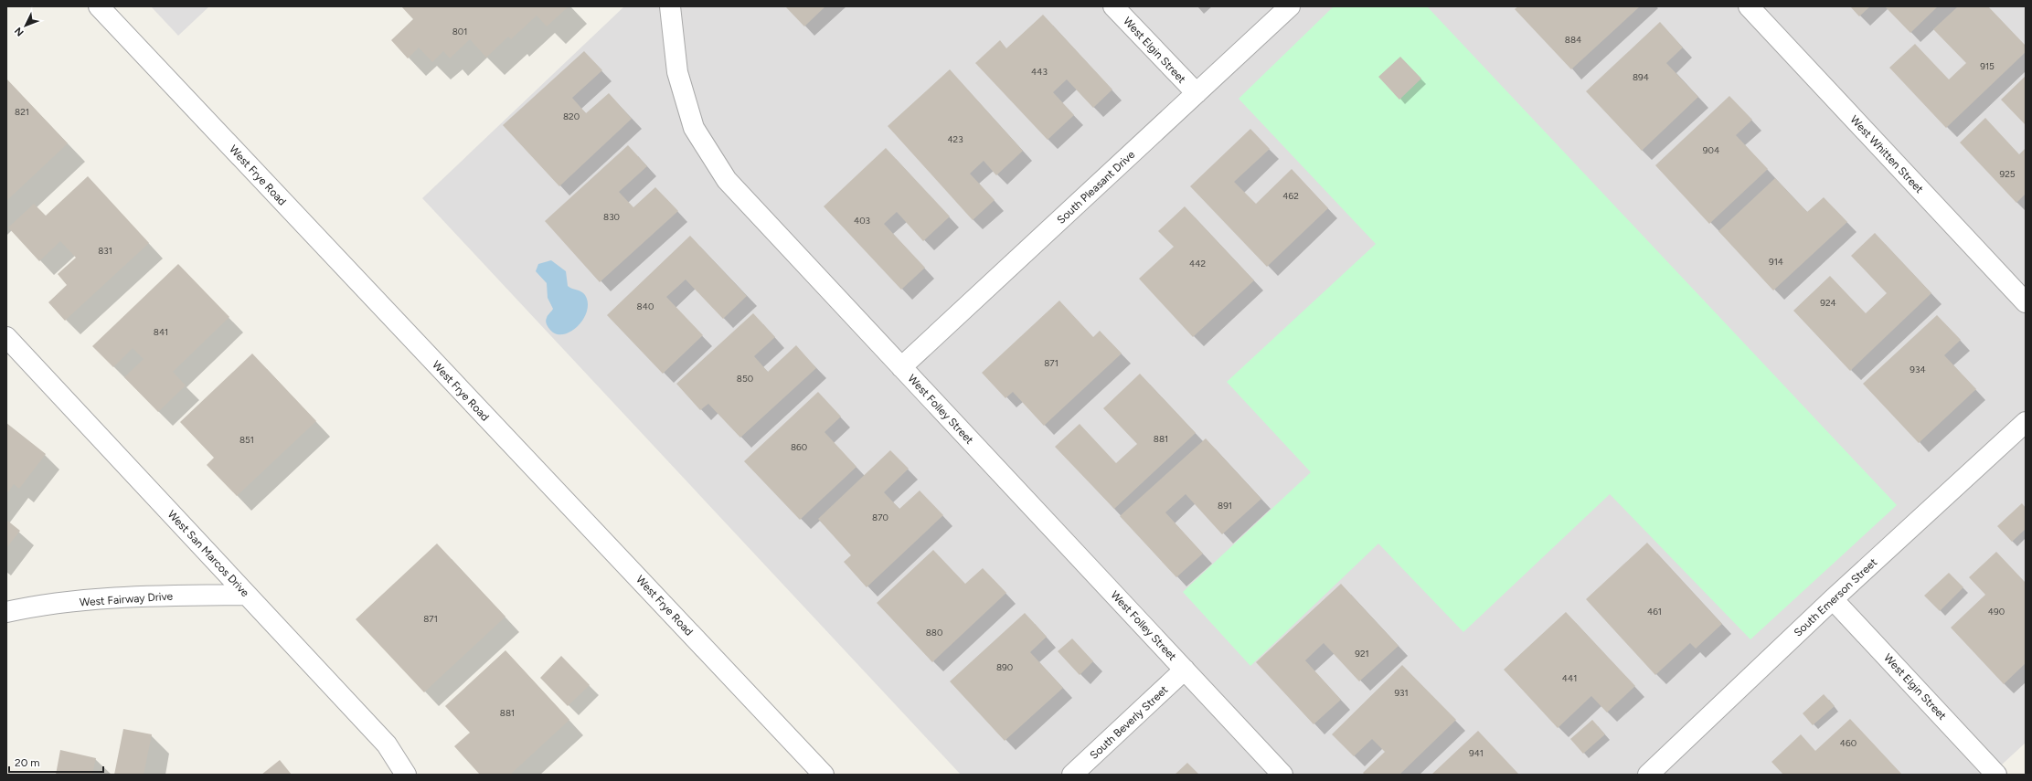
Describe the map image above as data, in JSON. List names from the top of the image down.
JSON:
{
  "streets": {
    "street": [
      "West Elgin Street",
      "West Whitten Street",
      "West Frye Road",
      "South Pleasant Drive",
      "West Folley Street",
      "West San Marcos Drive",
      "South Emerson Street",
      "West Fairway Drive",
      "South Beverly Street"
    ]
  },
  "crossings": [
    ["West Elgin Street", "South Pleasant Drive"],
    ["West Elgin Street", "South Emerson Street"],
    ["South Pleasant Drive", "West Folley Street"],
    ["West Folley Street", "South Beverly Street"],
    ["West San Marcos Drive", "West Fairway Drive"]
  ],
  "house_numbers": [
    "801",
    "884",
    "915",
    "443",
    "894",
    "821",
    "820",
    "423",
    "904",
    "925",
    "462",
    "830",
    "403",
    "831",
    "914",
    "442",
    "924",
    "840",
    "841",
    "871",
    "934",
    "850",
    "881",
    "851",
    "860",
    "891",
    "870",
    "461",
    "490",
    "871",
    "880",
    "921",
    "890",
    "441",
    "931",
    "881",
    "460",
    "941"
  ],
  "scale_bar": "20 m",
  "north": "bottom left"
}
